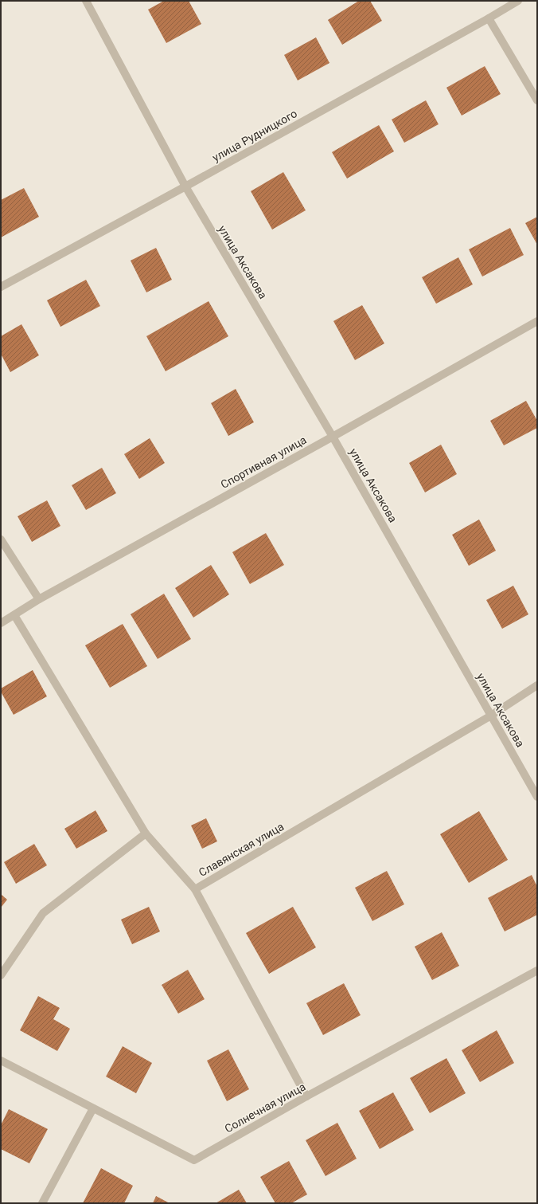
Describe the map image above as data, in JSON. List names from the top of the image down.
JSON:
{
  "streets": {
    "street": [
      "улица Рудницкого",
      "улица Аксакова",
      "Спортивная улица",
      "Славянская улица",
      "Солнечная улица"
    ]
  },
  "crossings": [
    ["улица Рудницкого", "улица Аксакова"],
    ["улица Аксакова", "Спортивная улица"],
    ["улица Аксакова", "Славянская улица"],
    ["Спортивная улица", "Славянская улица"]
  ]
}
